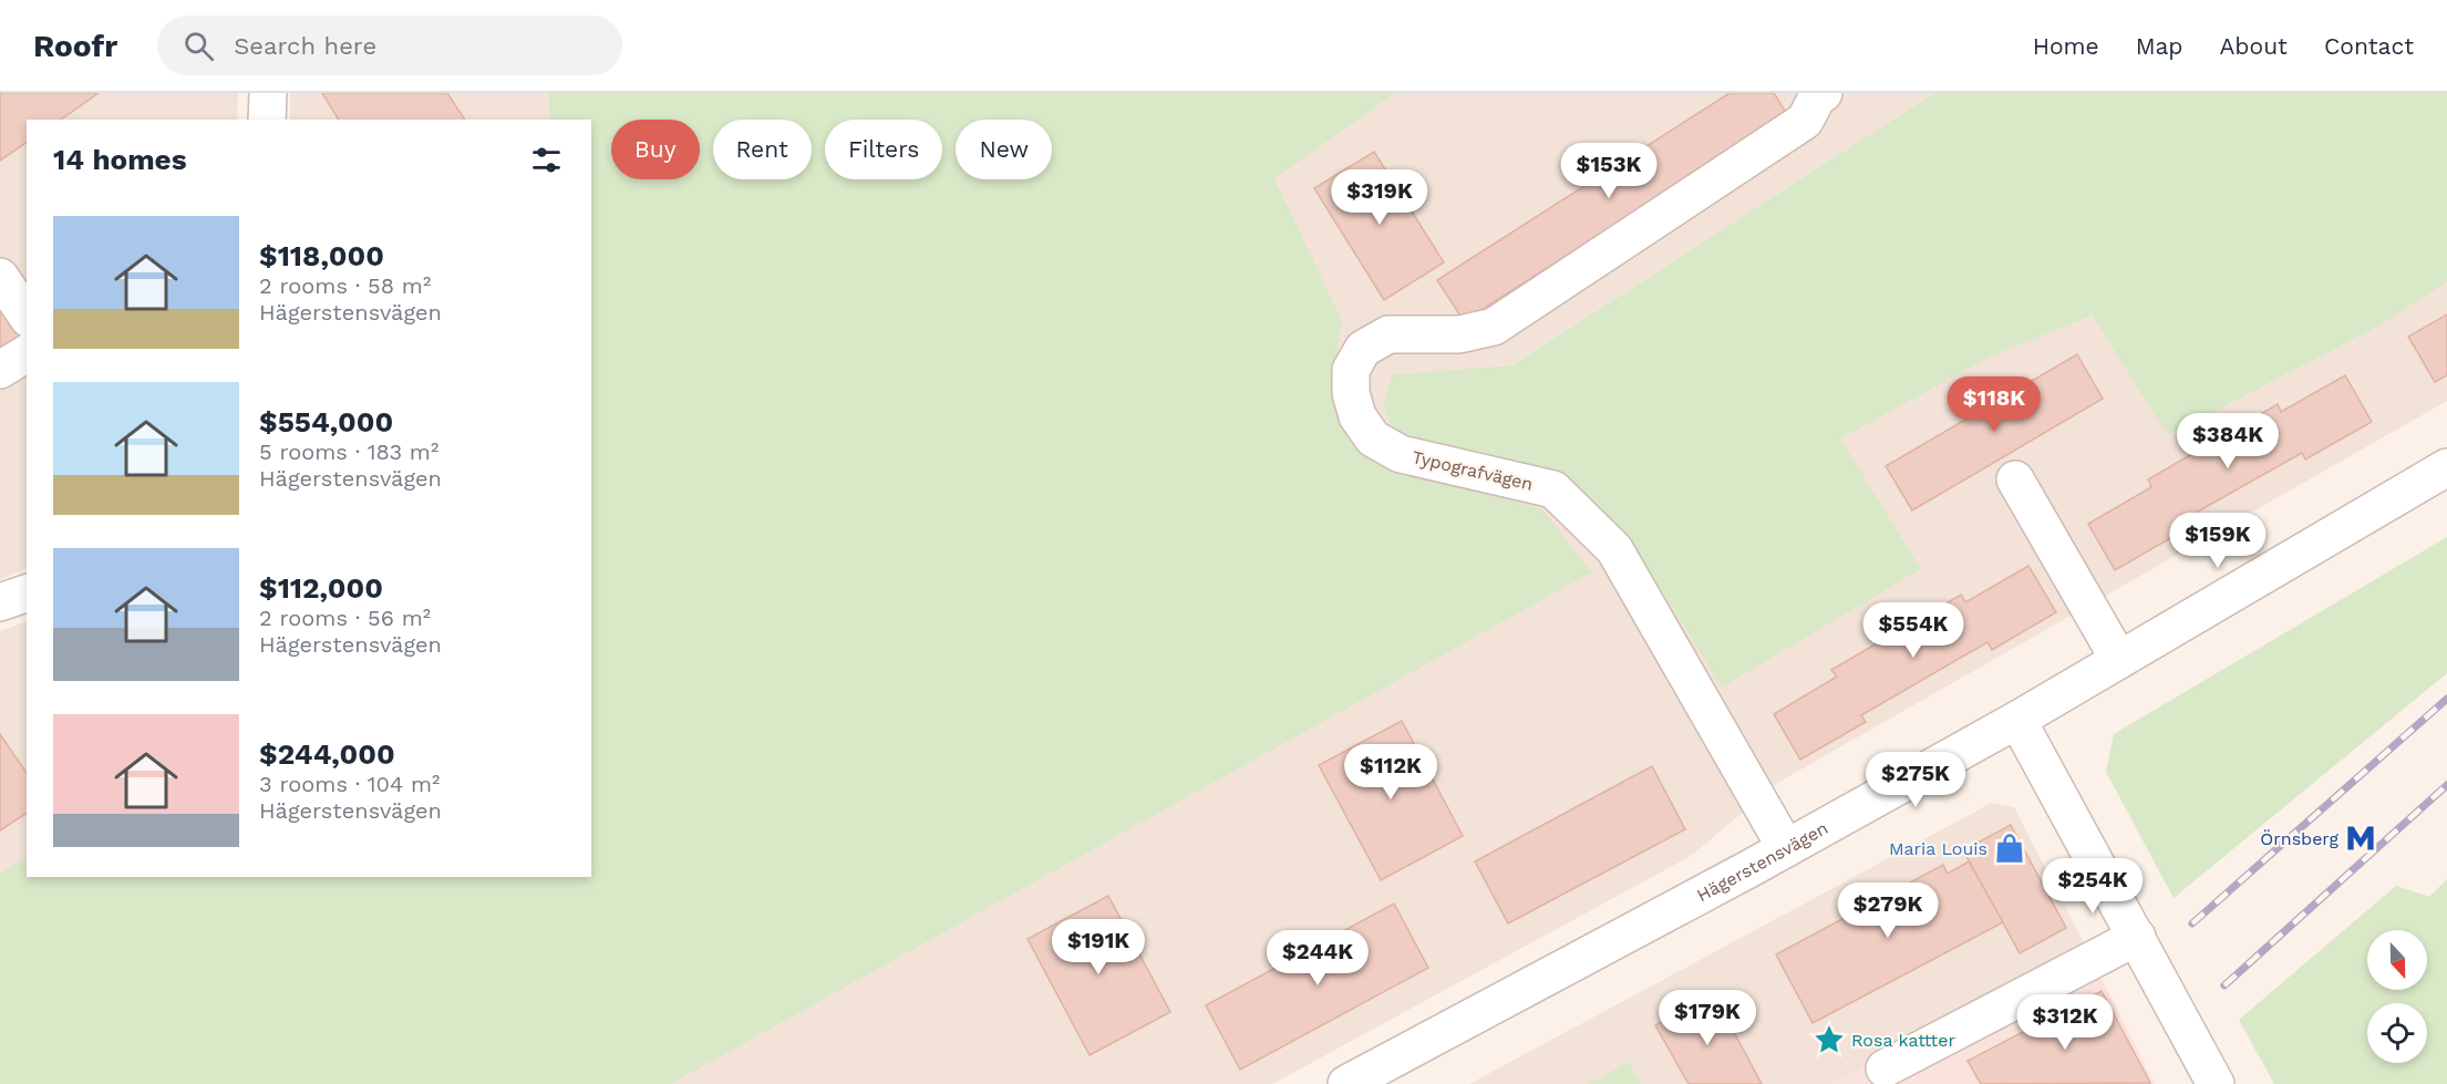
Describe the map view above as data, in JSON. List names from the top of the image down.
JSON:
{
  "streets": {
    "street": ["Typografvägen", "Hägerstensvägen"]
  },
  "crossings": [
    ["Typografvägen", "Hägerstensvägen"]
  ],
  "places": {
    "metro station": ["Örnsberg"],
    "shop": ["Maria Louis"],
    "place": ["Rosa kattter"]
  },
  "north": "bottom",
  "page": {
    "header": "Roofr",
    "search": "Search here",
    "nav": [
      "Home",
      "Map",
      "About",
      "Contact"
    ],
    "chip": [
      "Buy",
      "Rent",
      "Filters",
      "New"
    ],
    "heading": "14 homes",
    "price": [
      "$153K",
      "$319K",
      "$118K",
      "$384K",
      "$159K",
      "$554K",
      "$112K",
      "$275K",
      "$254K",
      "$279K",
      "$191K",
      "$244K",
      "$179K",
      "$312K"
    ],
    "list": [
      {
        "name": "$118,000",
        "note": "2 rooms · 58 m² · Hägerstensvägen"
      },
      {
        "name": "$554,000",
        "note": "5 rooms · 183 m² · Hägerstensvägen"
      },
      {
        "name": "$112,000",
        "note": "2 rooms · 56 m² · Hägerstensvägen"
      },
      {
        "name": "$244,000",
        "note": "3 rooms · 104 m² · Hägerstensvägen"
      }
    ]
  }
}
